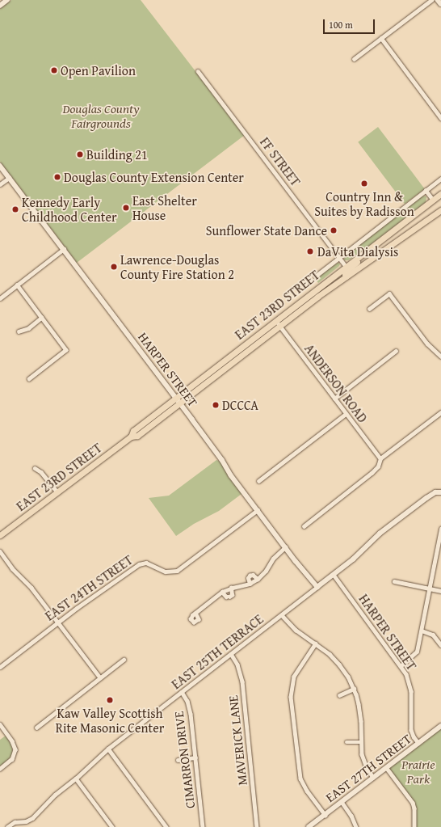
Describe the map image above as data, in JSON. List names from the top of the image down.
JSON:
{
  "streets": {
    "main road": ["EAST 23RD STREET"],
    "street": [
      "FF STREET",
      "HARPER STREET",
      "ANDERSON ROAD",
      "EAST 24TH STREET",
      "EAST 25TH TERRACE",
      "MAVERICK LANE",
      "CIMARRON DRIVE",
      "EAST 27TH STREET"
    ]
  },
  "crossings": [
    ["FF STREET", "EAST 23RD STREET"],
    ["EAST 23RD STREET", "HARPER STREET"],
    ["EAST 23RD STREET", "ANDERSON ROAD"],
    ["HARPER STREET", "EAST 24TH STREET"],
    ["HARPER STREET", "EAST 25TH TERRACE"],
    ["HARPER STREET", "EAST 27TH STREET"],
    ["EAST 25TH TERRACE", "MAVERICK LANE"],
    ["EAST 25TH TERRACE", "CIMARRON DRIVE"]
  ],
  "parks": ["Douglas County Fairgrounds", "Prairie Park"],
  "places": [
    "Open Pavilion",
    "Building 21",
    "Douglas County Extension Center",
    "Country Inn & Suites by Radisson",
    "East Shelter House",
    "Kennedy Early Childhood Center",
    "Sunflower State Dance",
    "DaVita Dialysis",
    "Lawrence-Douglas County Fire Station 2",
    "DCCCA",
    "Kaw Valley Scottish Rite Masonic Center"
  ],
  "scale_bar": "100 m"
}
